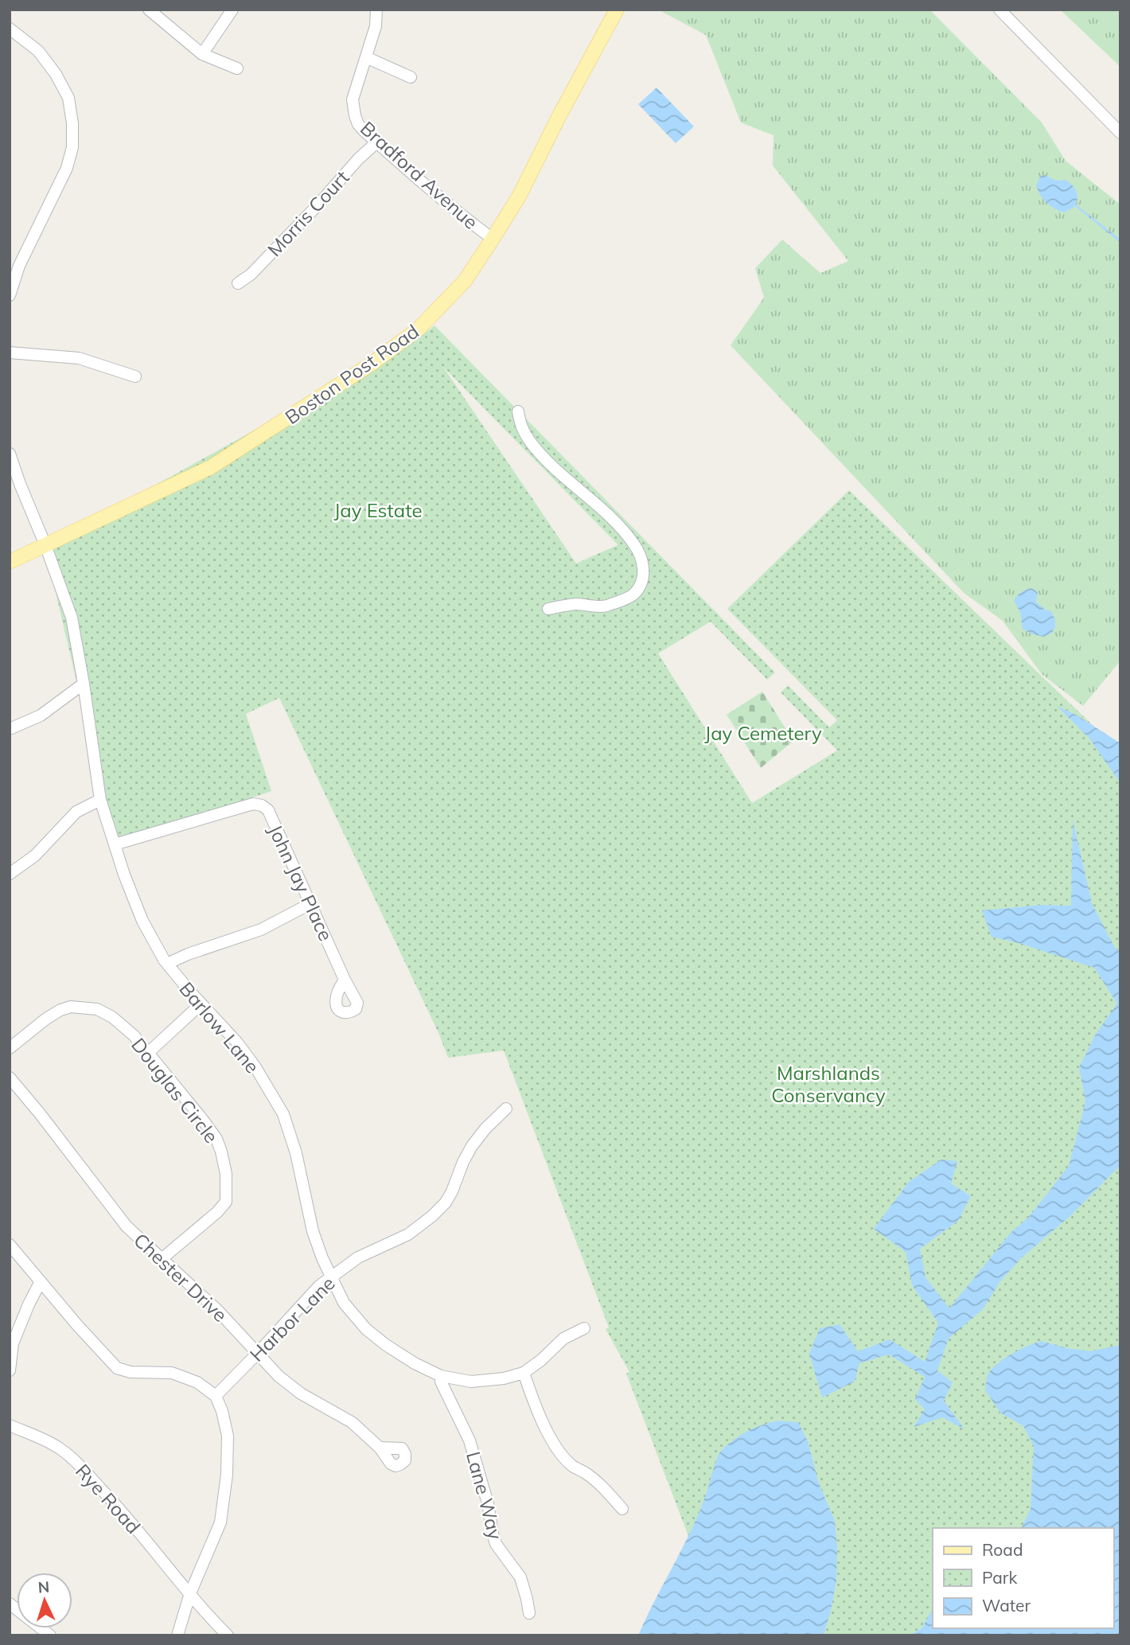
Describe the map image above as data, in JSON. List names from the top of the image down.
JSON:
{
  "streets": {
    "main road": ["Boston Post Road"],
    "street": [
      "Bradford Avenue",
      "Morris Court",
      "John Jay Place",
      "Barlow Lane",
      "Douglas Circle",
      "Chester Drive",
      "Harbor Lane",
      "Lane Way",
      "Rye Road"
    ]
  },
  "crossings": [
    ["Bradford Avenue", "Morris Court"],
    ["Bradford Avenue", "Boston Post Road"],
    ["Boston Post Road", "Barlow Lane"],
    ["John Jay Place", "Barlow Lane"],
    ["Barlow Lane", "Harbor Lane"],
    ["Barlow Lane", "Lane Way"],
    ["Douglas Circle", "Chester Drive"],
    ["Chester Drive", "Harbor Lane"]
  ],
  "parks": ["Jay Estate", "Jay Cemetery", "Marshlands Conservancy"],
  "legend": ["Road", "Park", "Water"],
  "north": "top"
}
